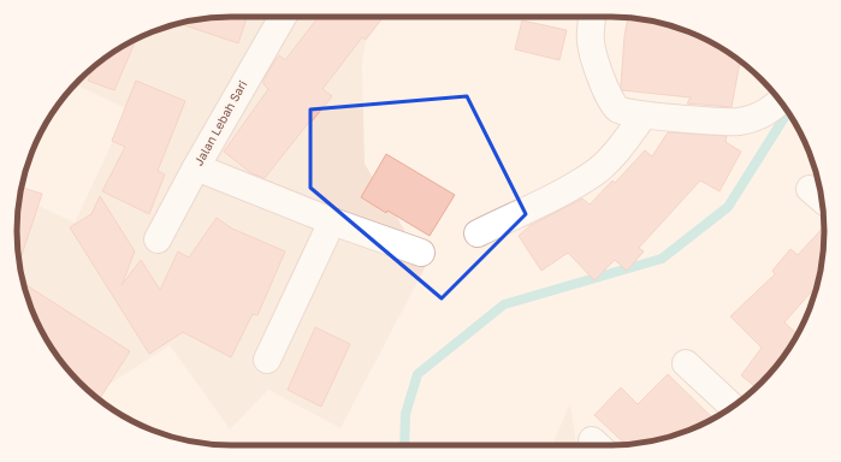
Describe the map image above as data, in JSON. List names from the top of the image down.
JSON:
{
  "streets": {
    "street": ["Jalan Lebah Sari"]
  }
}
